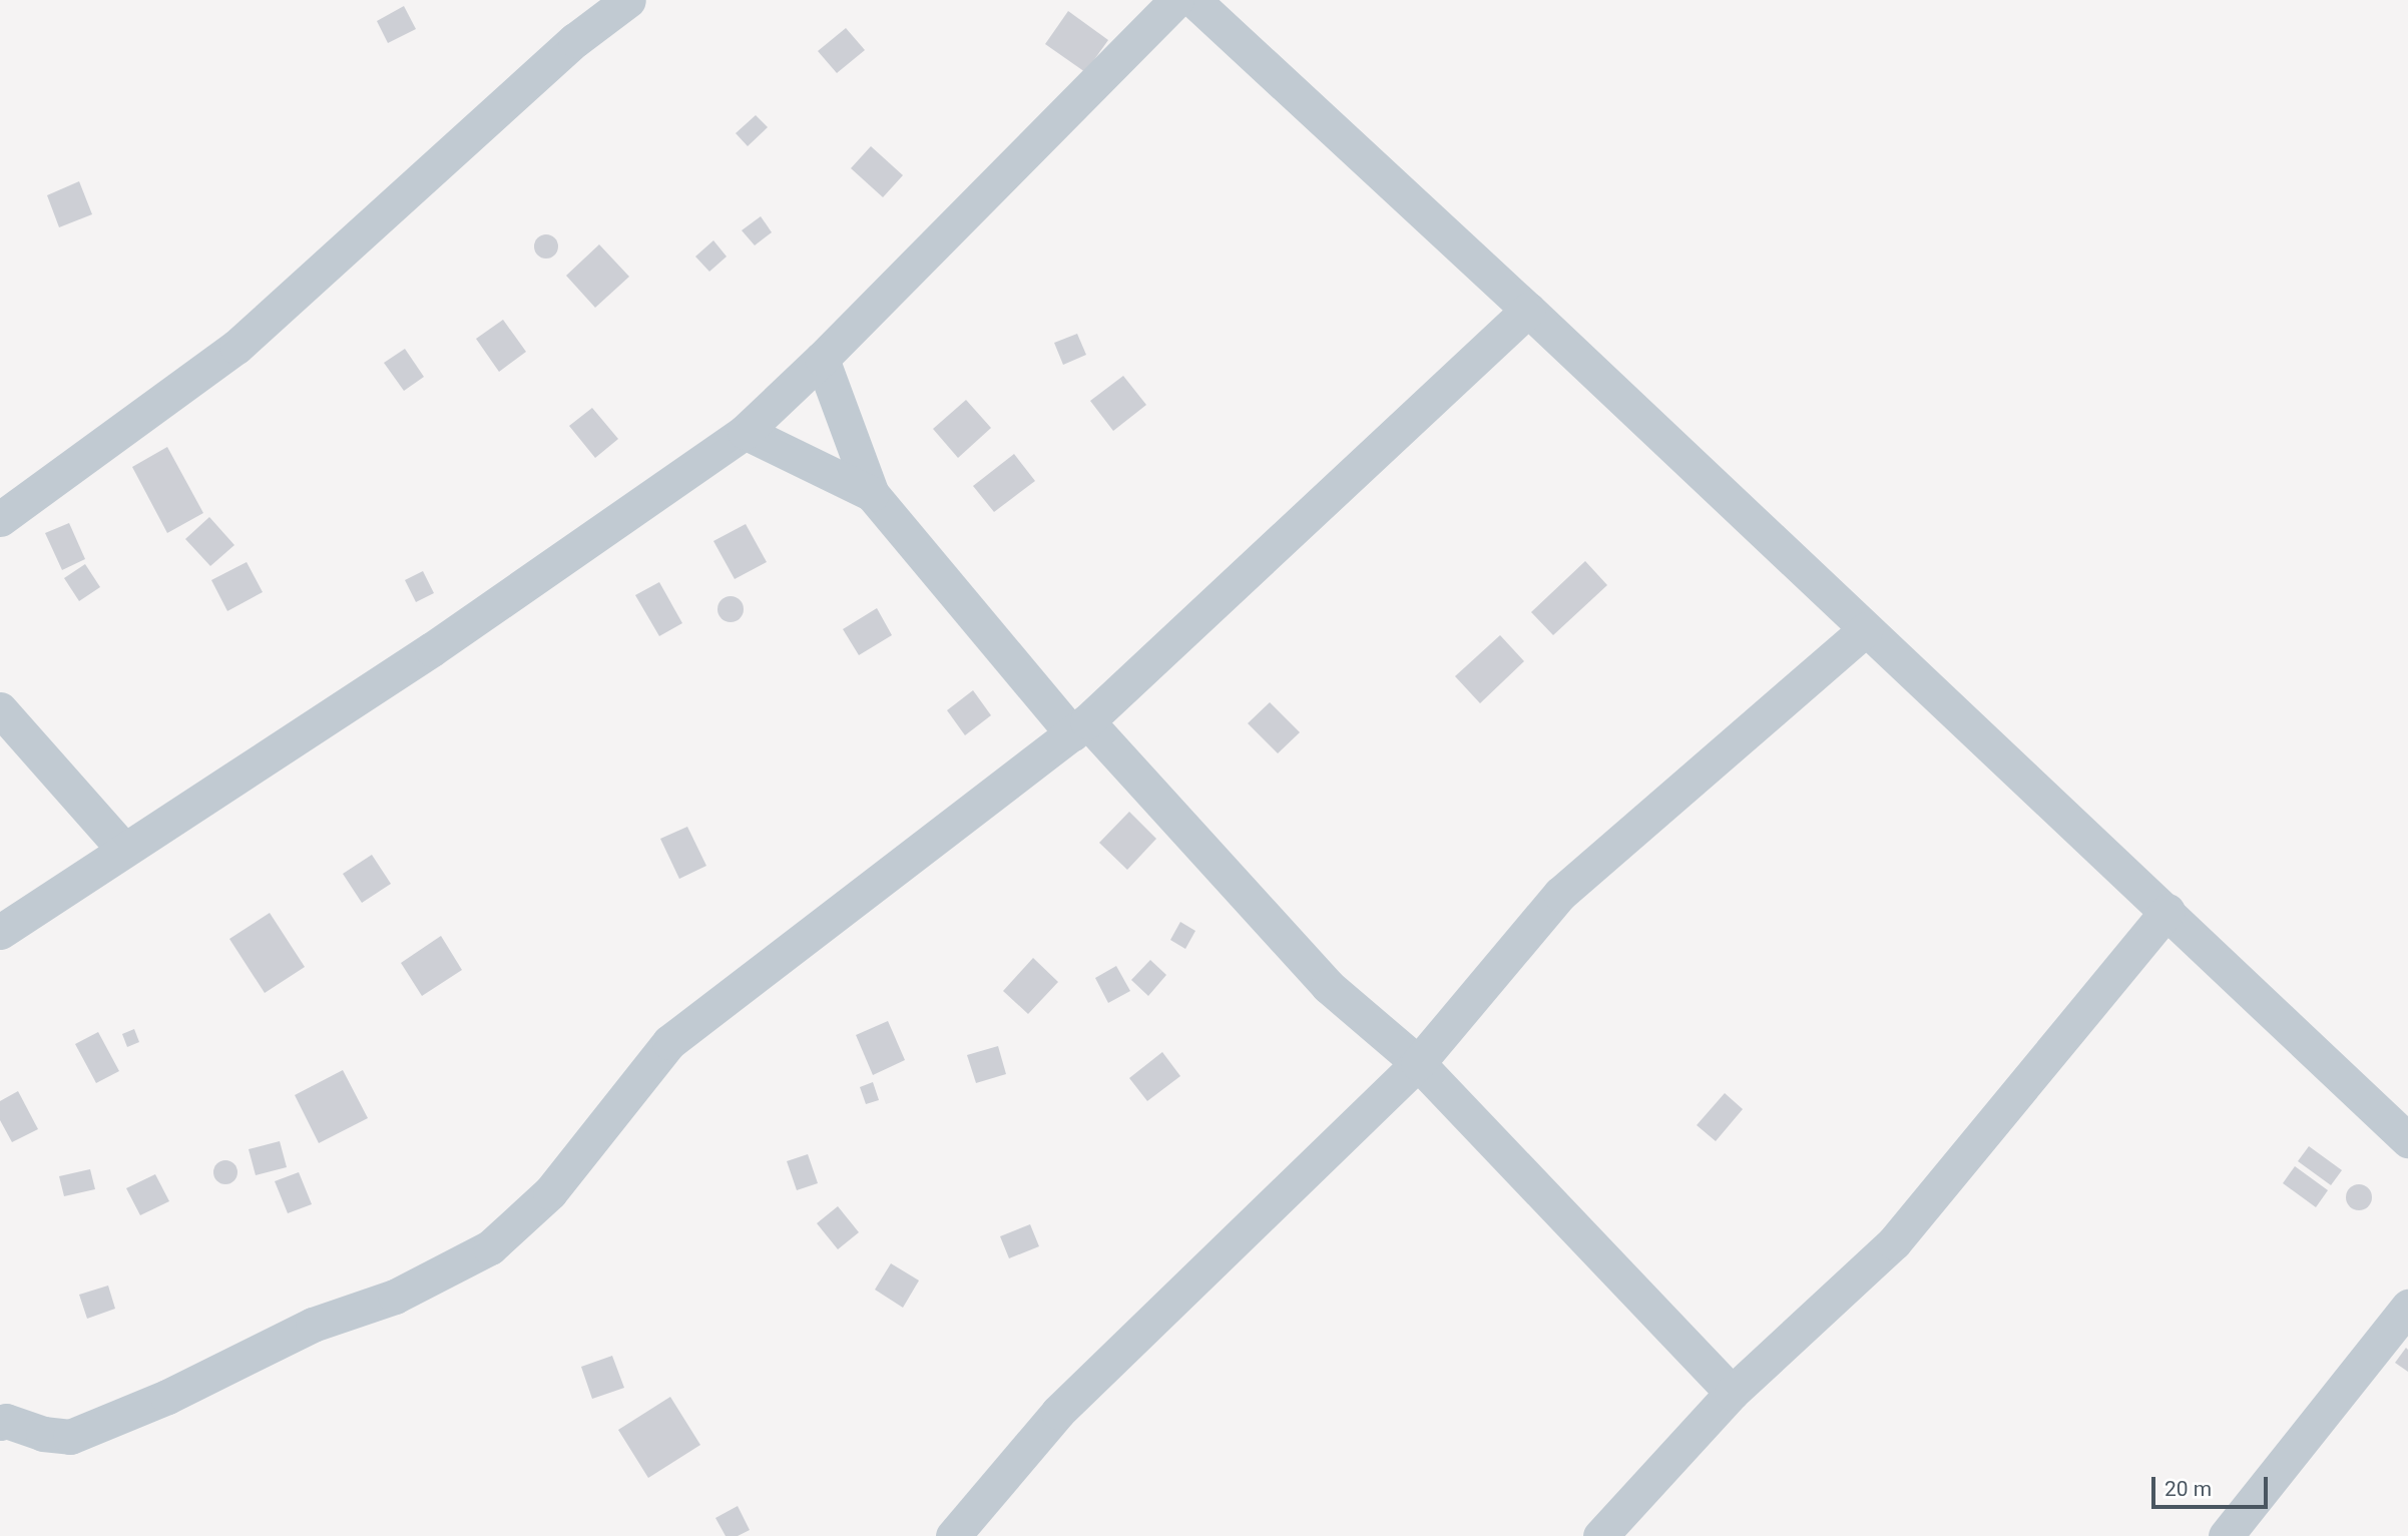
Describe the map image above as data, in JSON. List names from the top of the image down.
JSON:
{
  "scale_bar": "20 m"
}
